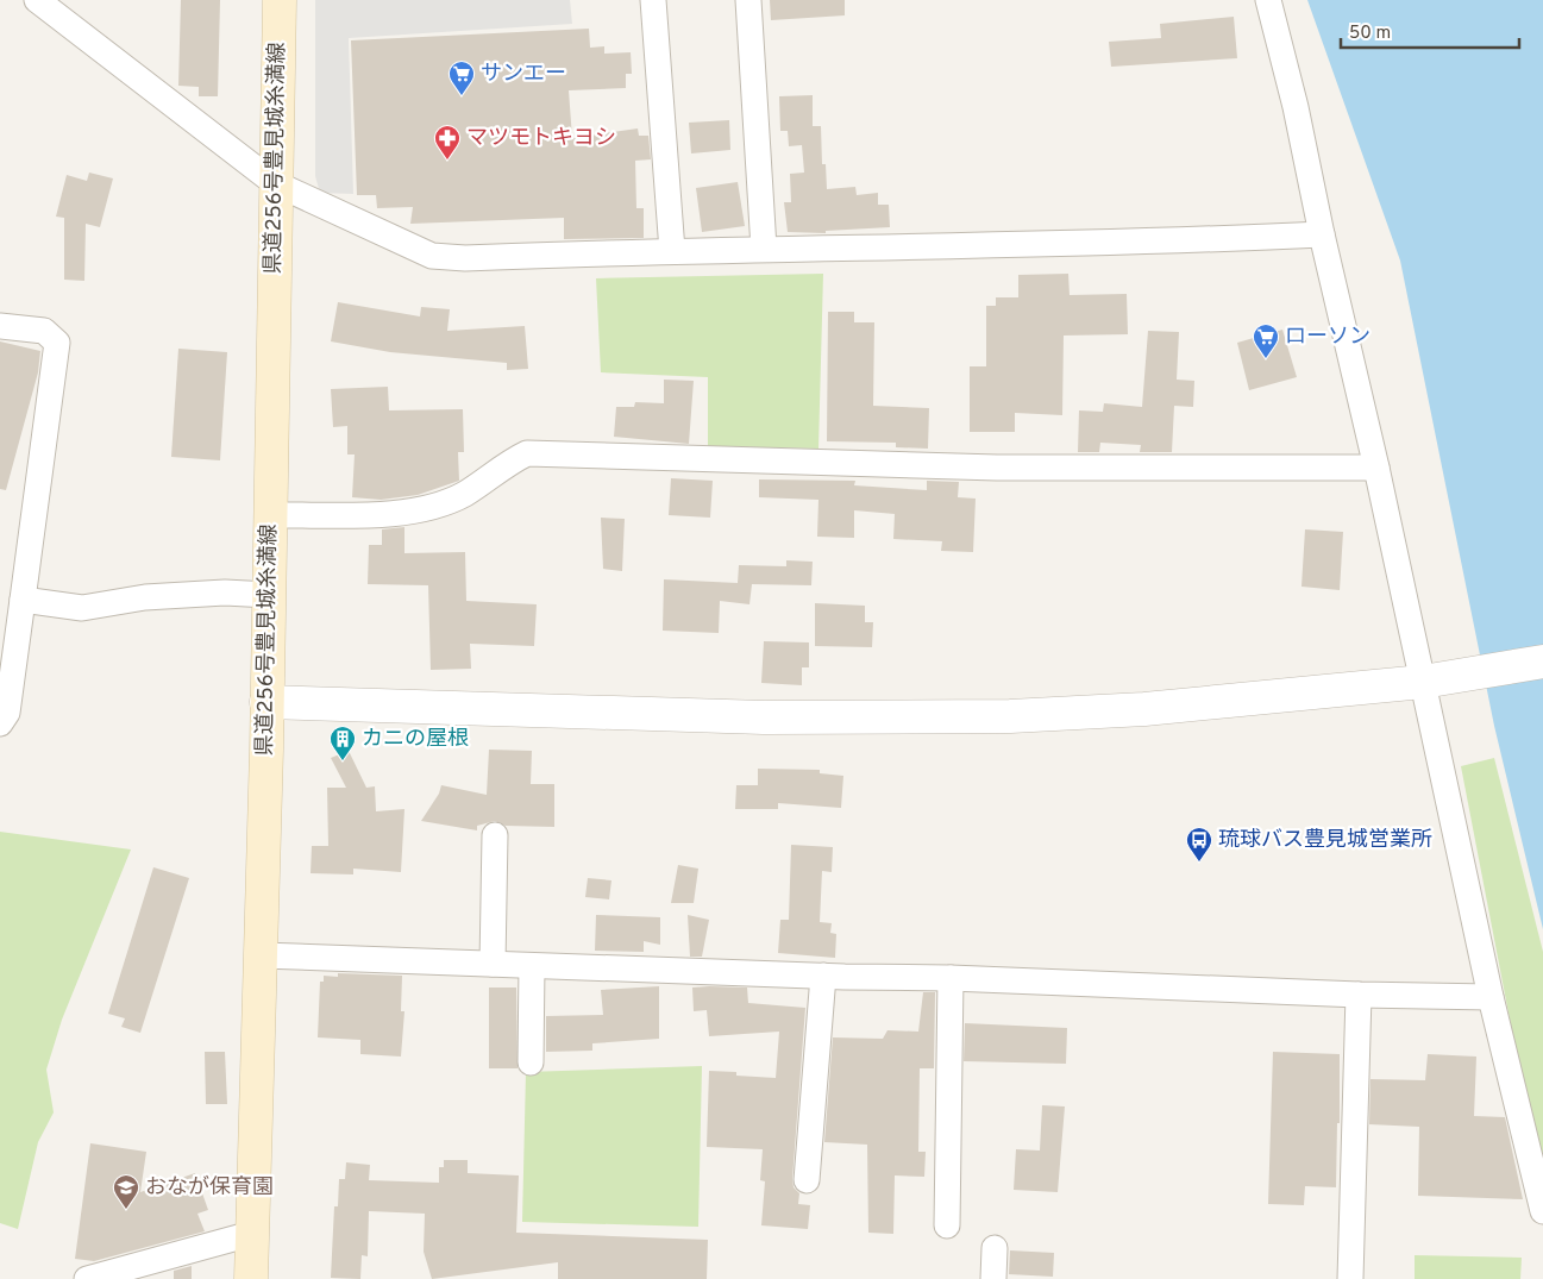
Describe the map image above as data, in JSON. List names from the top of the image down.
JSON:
{
  "streets": {
    "main road": ["県道256号豊見城糸満線"]
  },
  "places": {
    "supermarket": ["サンエー", "ローソン"],
    "pharmacy": ["マツモトキヨシ"],
    "building": ["カニの屋根"],
    "bus stop": ["琉球バス豊見城営業所"],
    "school or university": ["おなが保育園"]
  },
  "scale_bar": "50 m"
}
